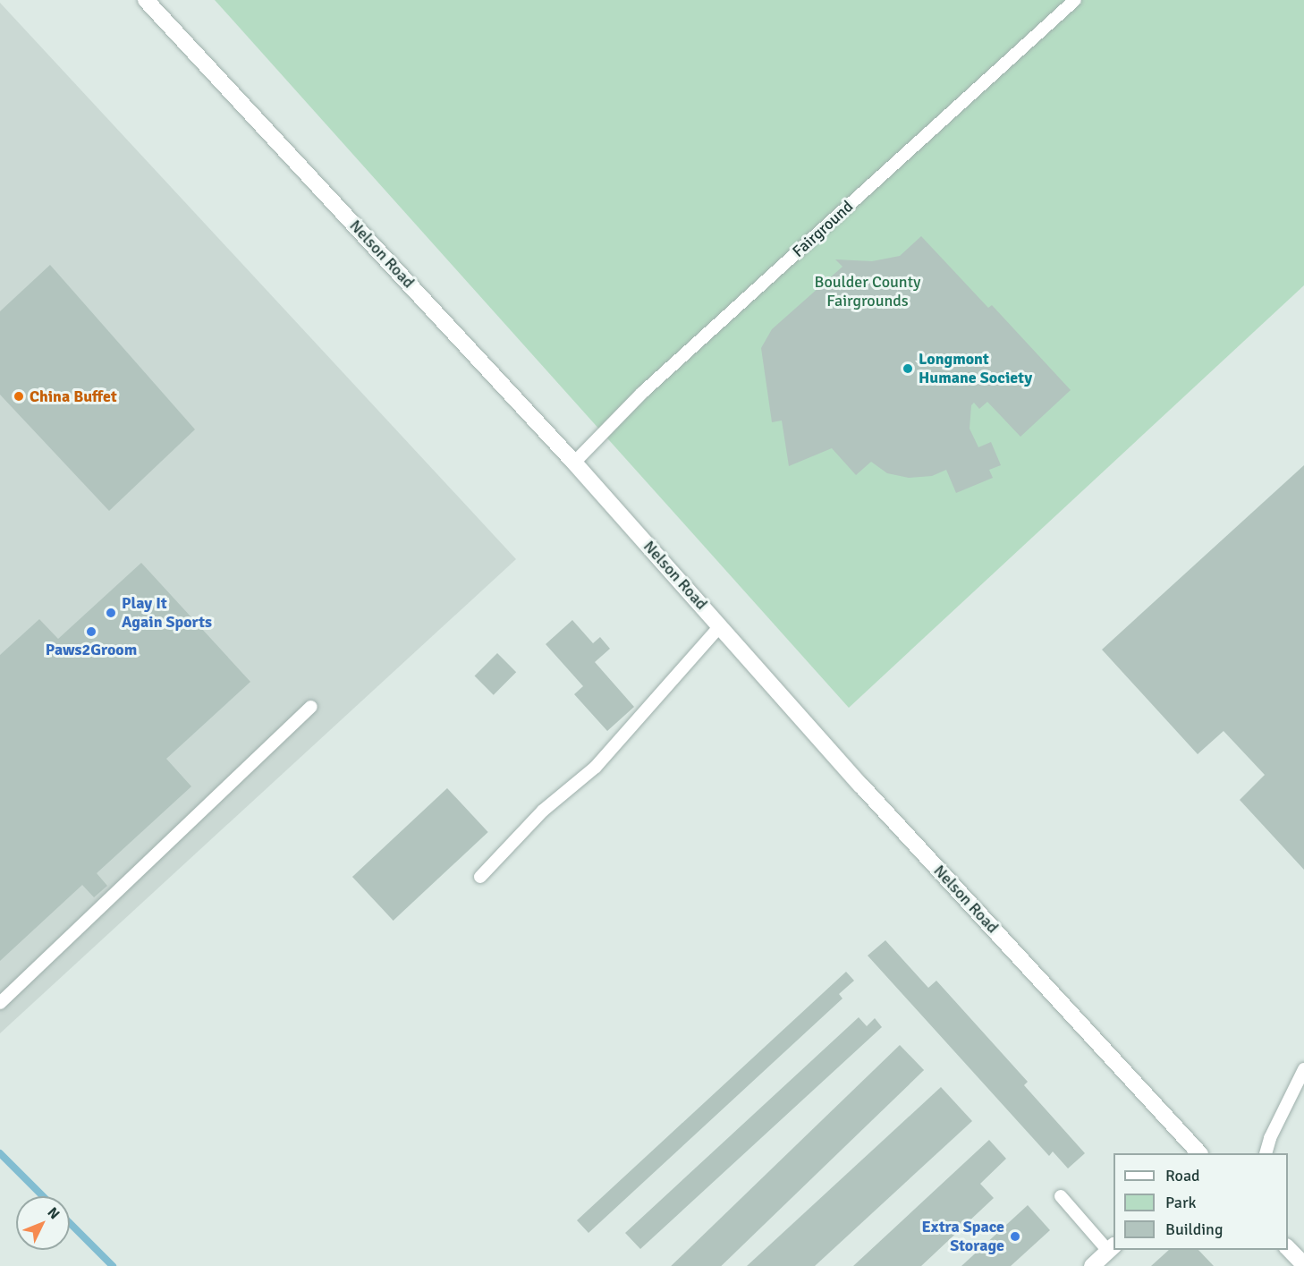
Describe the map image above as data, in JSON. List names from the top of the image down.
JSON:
{
  "streets": {
    "main road": ["Nelson Road"],
    "lane": ["Fairground"]
  },
  "crossings": [
    ["Fairground", "Nelson Road"]
  ],
  "parks": ["Boulder County Fairgrounds"],
  "places": [
    "Longmont Humane Society",
    "China Buffet",
    "Play It Again Sports",
    "Paws2Groom",
    "Extra Space Storage"
  ],
  "legend": ["Road", "Park", "Building"],
  "north": "top right"
}
